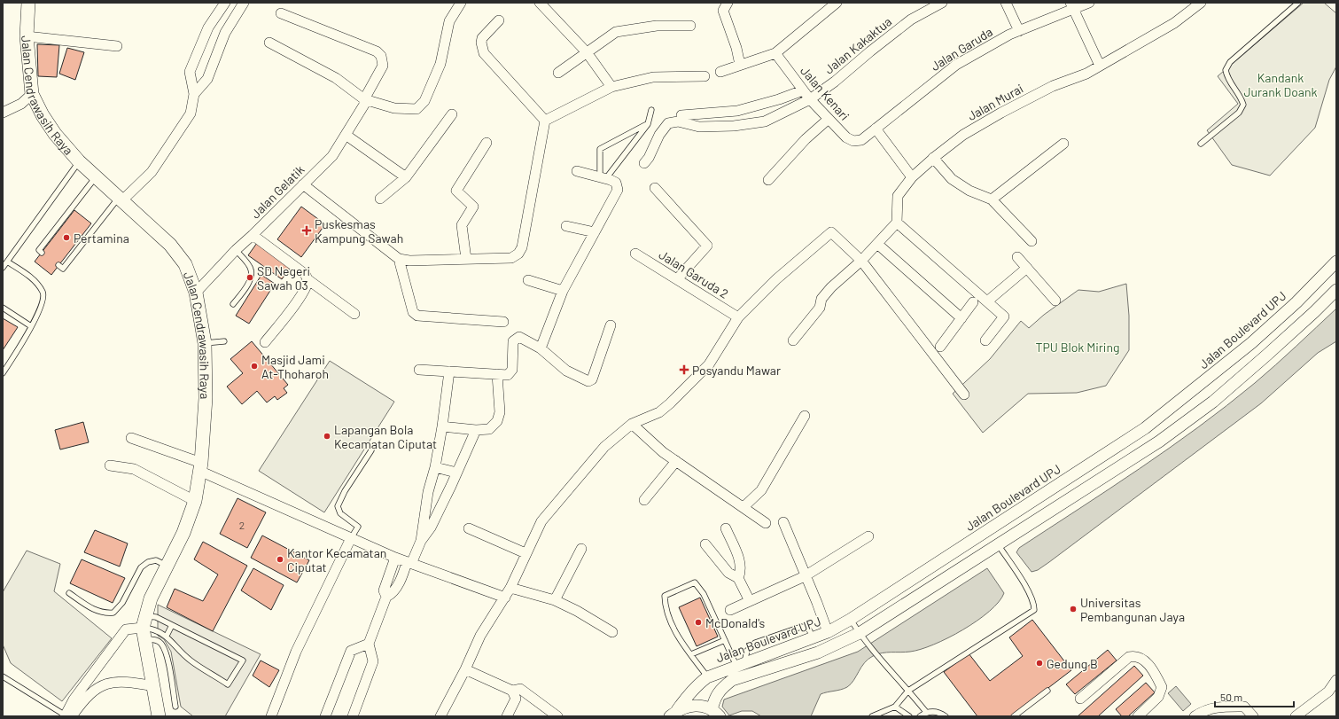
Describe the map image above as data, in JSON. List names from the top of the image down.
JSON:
{
  "streets": {
    "main road": ["Jalan Cendrawasih Raya"],
    "street": [
      "Jalan Kakaktua",
      "Jalan Garuda",
      "Jalan Kenari",
      "Jalan Murai",
      "Jalan Gelatik",
      "Jalan Garuda 2",
      "Jalan Boulevard UPJ"
    ]
  },
  "crossings": [
    ["Jalan Kakaktua", "Jalan Kenari"],
    ["Jalan Garuda", "Jalan Kenari"],
    ["Jalan Cendrawasih Raya", "Jalan Gelatik"]
  ],
  "parks": ["Kandank Jurank Doank", "TPU Blok Miring"],
  "places": {
    "health": ["Puskesmas Kampung Sawah", "Posyandu Mawar"],
    "other": [
      "Pertamina",
      "SD Negeri Sawah 03",
      "Masjid Jami At-Thoharoh",
      "Lapangan Bola Kecamatan Ciputat",
      "Kantor Kecamatan Ciputat",
      "Universitas Pembangunan Jaya",
      "McDonald's",
      "Gedung B"
    ]
  },
  "house_numbers": ["2"],
  "scale_bar": "50 m"
}
